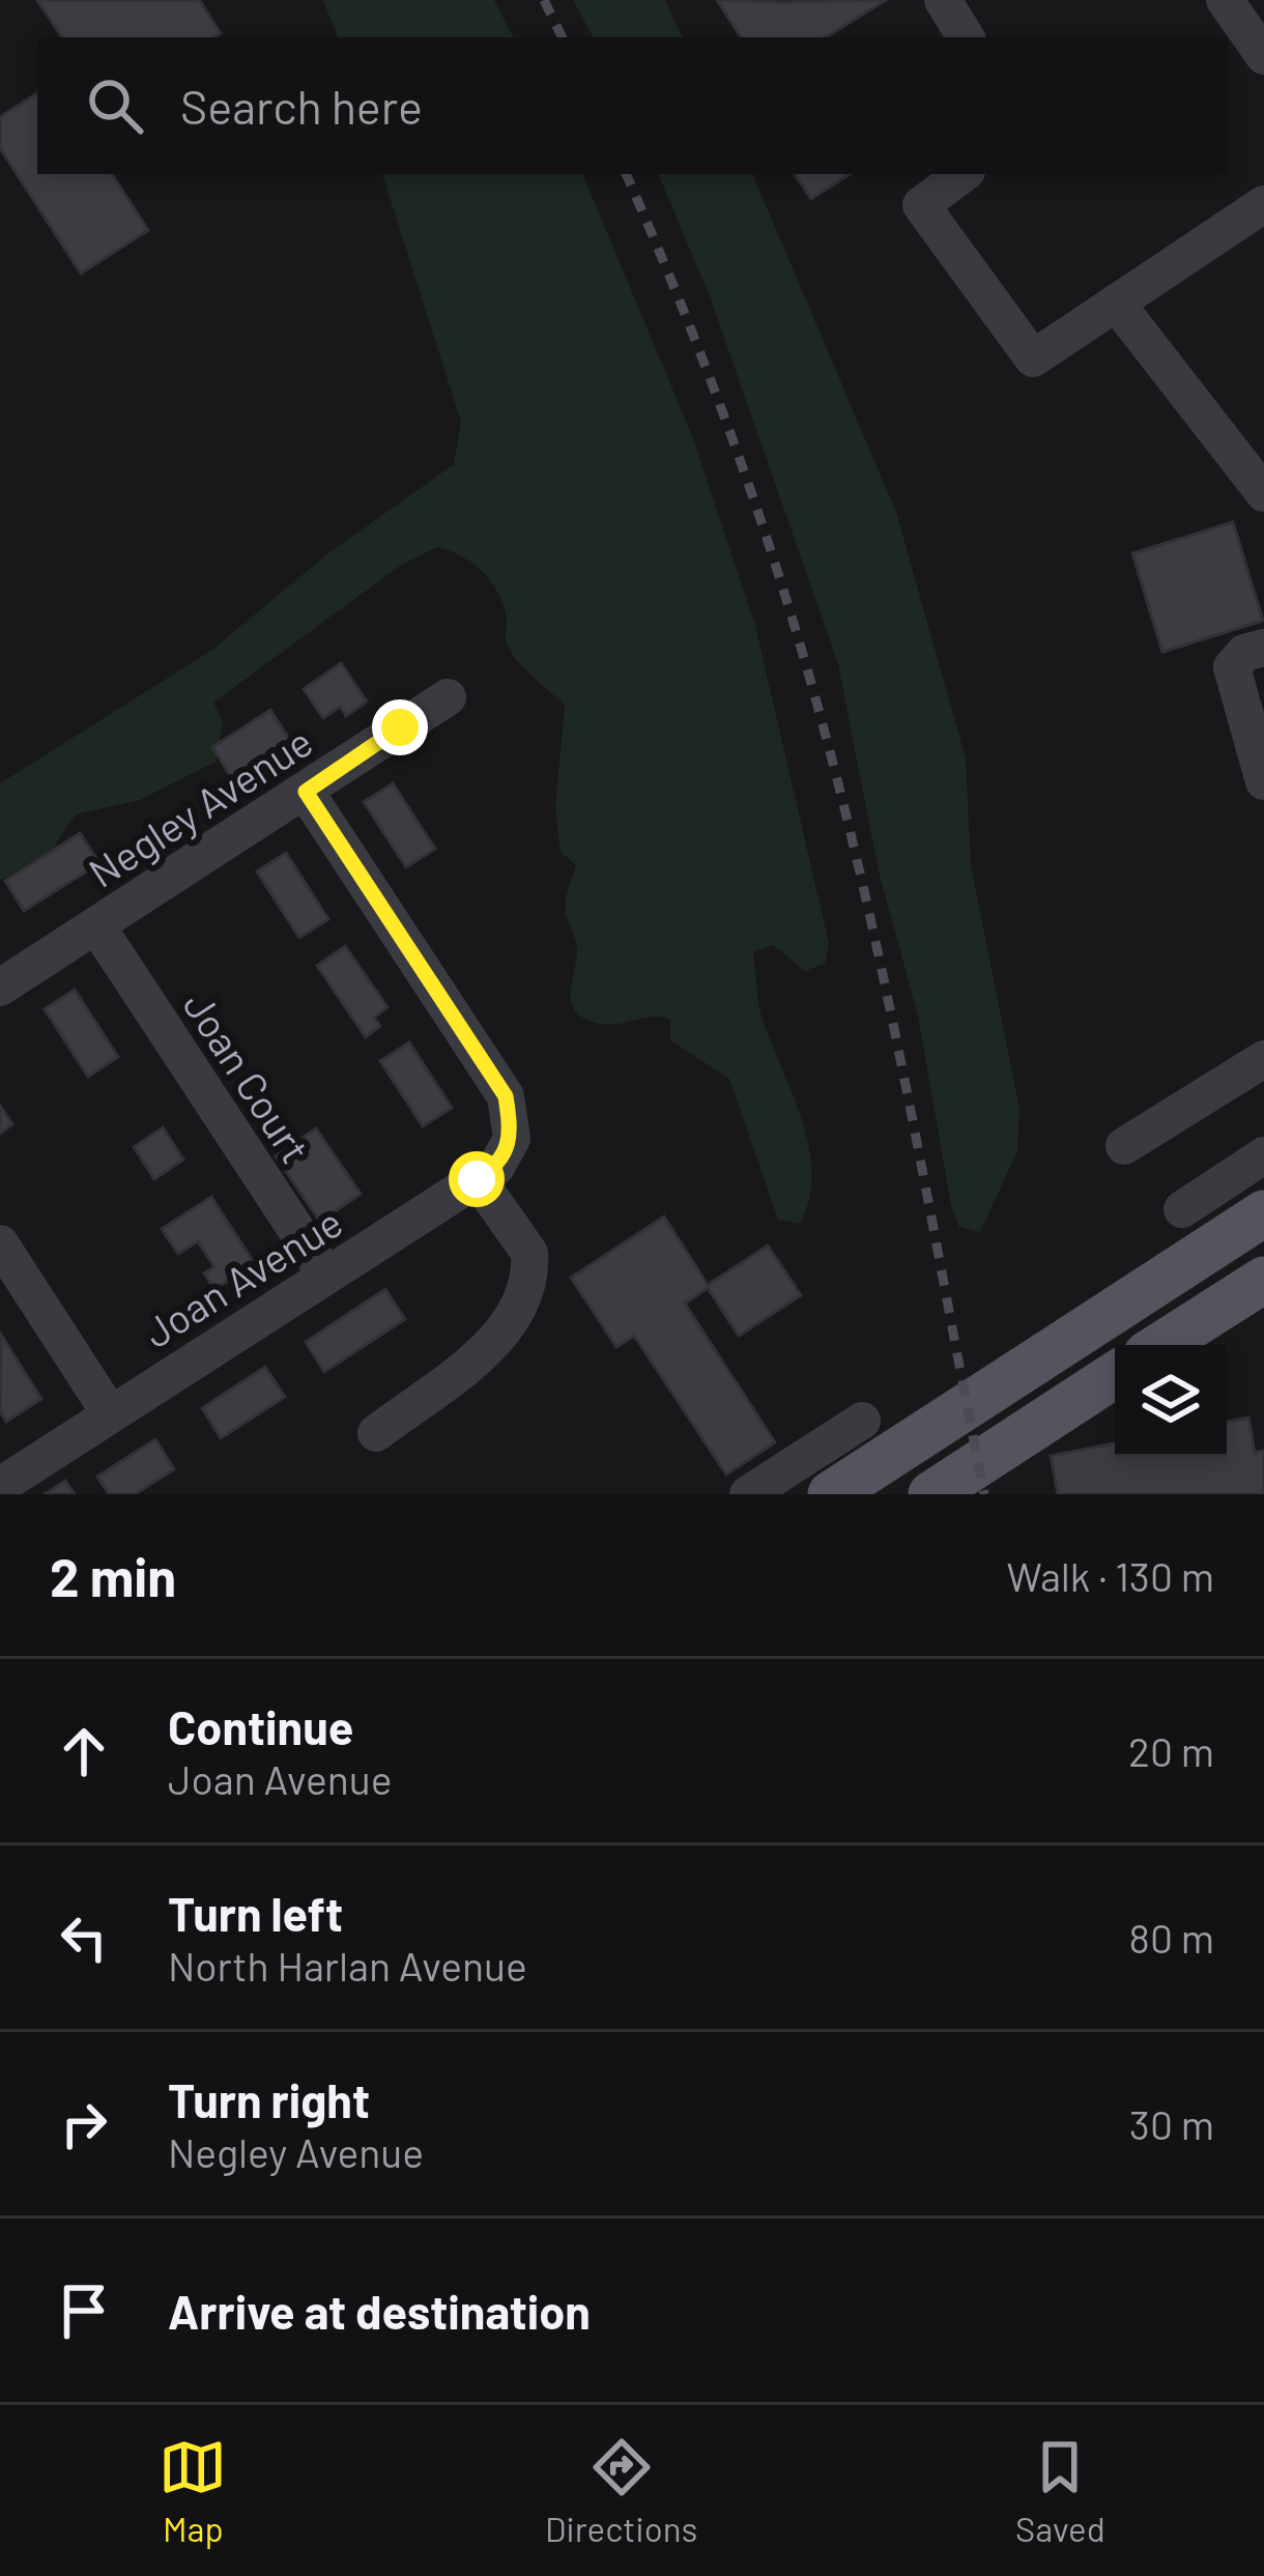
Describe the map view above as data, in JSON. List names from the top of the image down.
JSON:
{
  "streets": {
    "street": ["Negley Avenue", "Joan Court", "Joan Avenue"]
  },
  "crossings": [
    ["Negley Avenue", "Joan Court"],
    ["Negley Avenue", "Joan Avenue"],
    ["Joan Court", "Joan Avenue"]
  ],
  "page": {
    "search": "Search here",
    "heading": ["2 min", "Walk · 130 m"],
    "list": [
      ["Continue", "Joan Avenue", "20 m"],
      ["Turn left", "North Harlan Avenue", "80 m"],
      ["Turn right", "Negley Avenue", "30 m"],
      "Arrive at destination"
    ],
    "nav": ["Map", "Directions", "Saved"]
  }
}
